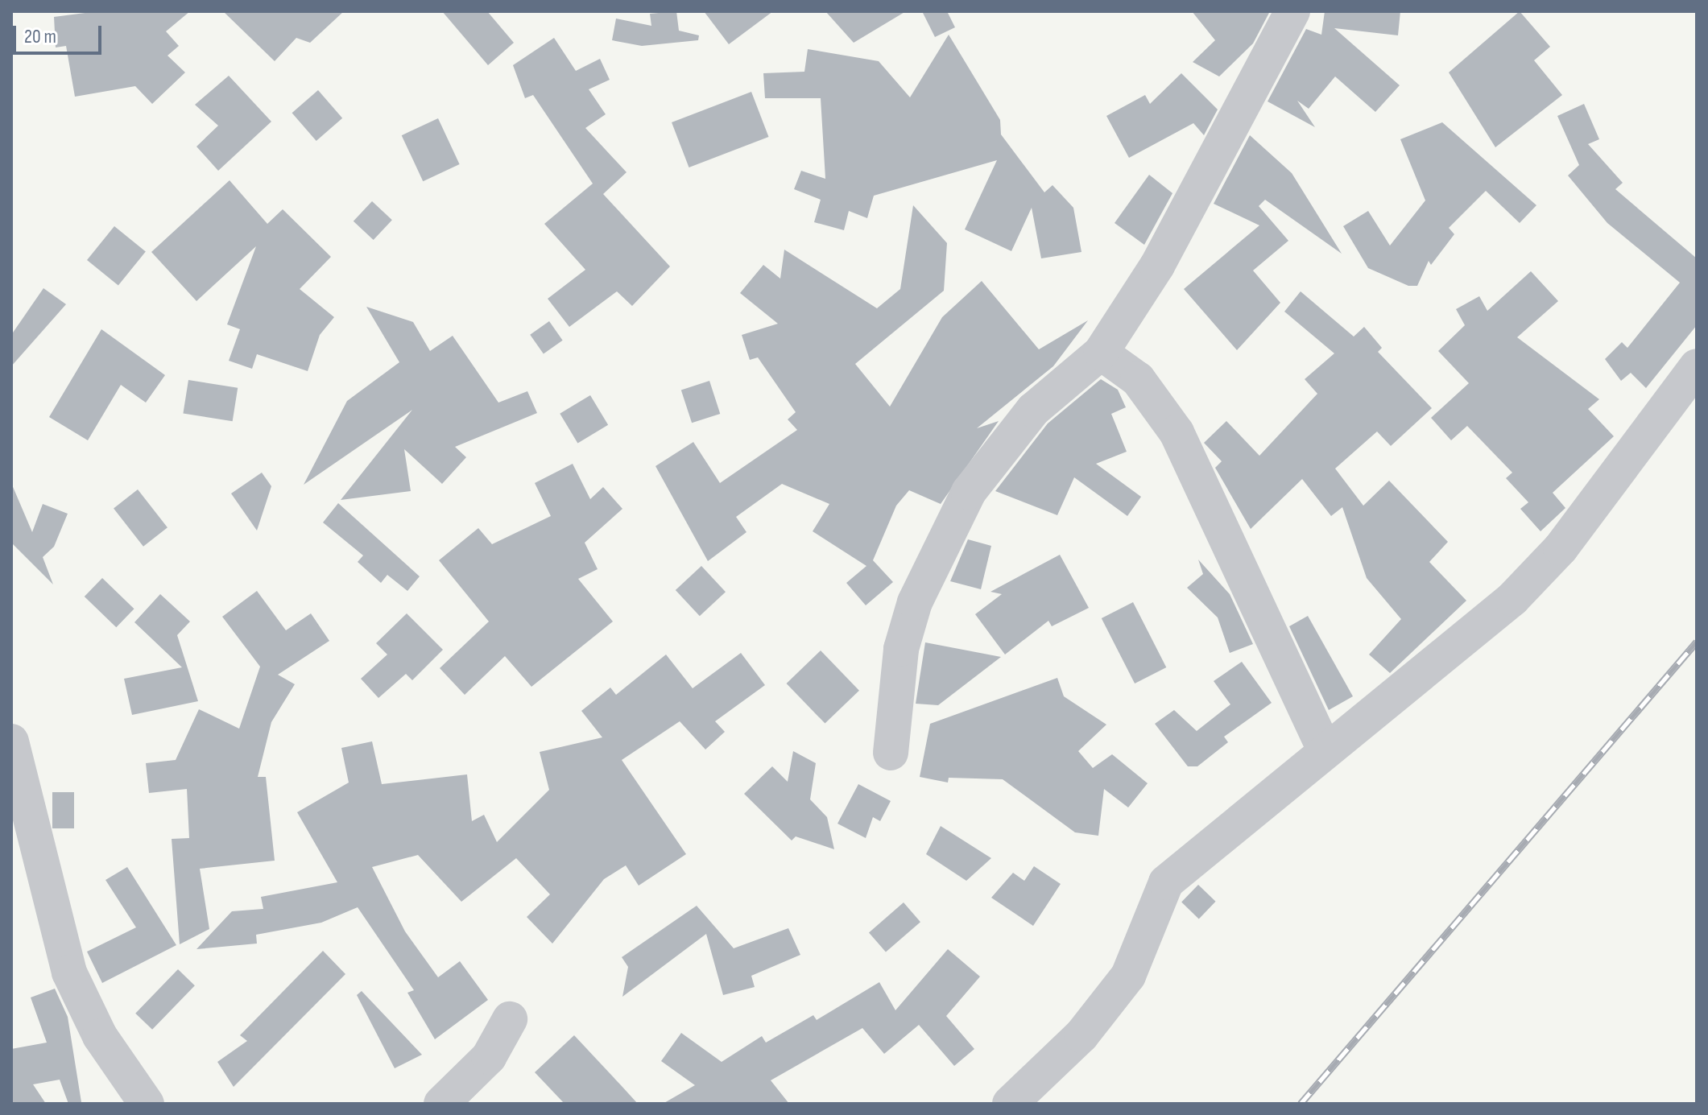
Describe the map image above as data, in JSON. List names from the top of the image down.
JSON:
{
  "scale_bar": "20 m"
}
